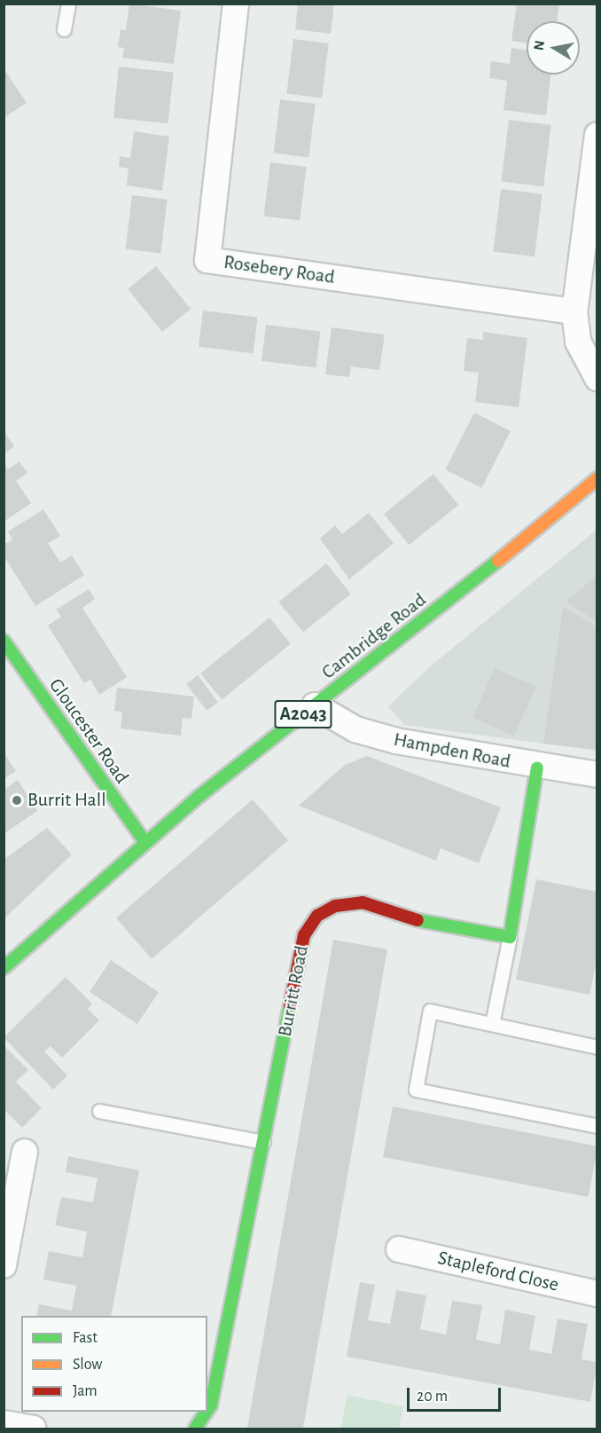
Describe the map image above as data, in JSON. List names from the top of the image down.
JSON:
{
  "streets": {
    "street": [
      "Rosebery Road",
      "Cambridge Road",
      "A2043",
      "Gloucester Road",
      "Hampden Road",
      "Burritt Road",
      "Stapleford Close"
    ]
  },
  "crossings": [
    ["Cambridge Road", "Gloucester Road"],
    ["Cambridge Road", "Hampden Road"]
  ],
  "places": ["Burrit Hall"],
  "legend": ["Fast", "Slow", "Jam"],
  "scale_bar": "20 m",
  "north": "left"
}
